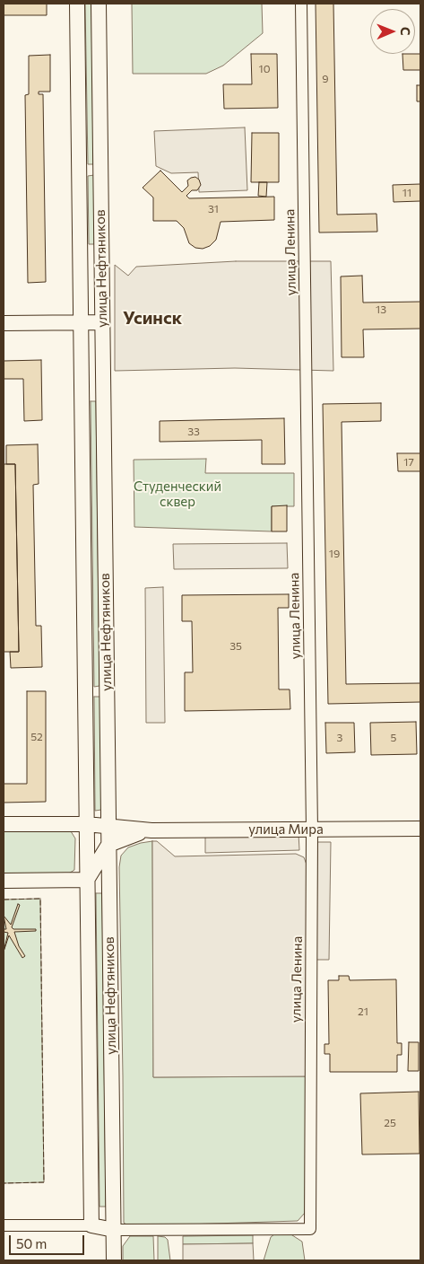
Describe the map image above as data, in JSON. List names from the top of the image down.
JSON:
{
  "streets": {
    "main road": ["улица Нефтяников", "улица Мира"],
    "street": ["улица Ленина"]
  },
  "crossings": [
    ["улица Ленина", "улица Нефтяников"],
    ["улица Ленина", "улица Мира"],
    ["улица Нефтяников", "улица Мира"]
  ],
  "districts": ["Усинск"],
  "parks": ["Студенческий сквер"],
  "house_numbers": [
    "10",
    "9",
    "11",
    "31",
    "13",
    "33",
    "17",
    "19",
    "35",
    "52",
    "3",
    "5",
    "21",
    "25"
  ],
  "scale_bar": "50 m",
  "north": "right"
}
